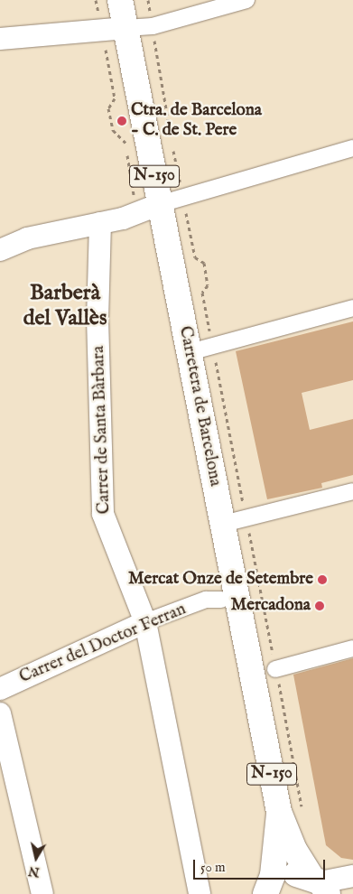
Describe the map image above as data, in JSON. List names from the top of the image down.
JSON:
{
  "streets": {
    "main road": ["N-150", "Carretera de Barcelona"],
    "street": ["Carrer de Santa Bàrbara", "Carrer del Doctor Ferran"]
  },
  "crossings": [
    ["N-150", "Carretera de Barcelona"],
    ["Carrer de Santa Bàrbara", "Carrer del Doctor Ferran"]
  ],
  "districts": ["Barberà del Vallès"],
  "places": ["Ctra. de Barcelona - C. de St. Pere", "Mercat Onze de Setembre", "Mercadona"],
  "scale_bar": "50 m",
  "north": "bottom"
}
